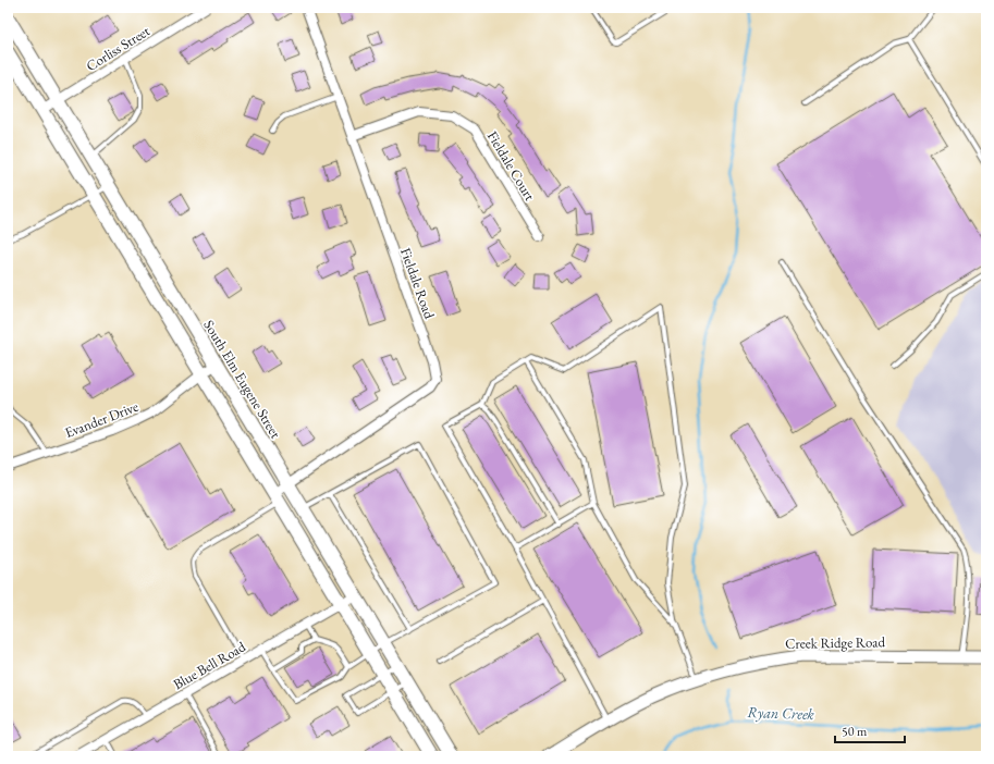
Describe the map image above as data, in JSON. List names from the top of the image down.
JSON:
{
  "streets": {
    "main road": ["South Elm Eugene Street", "Creek Ridge Road"],
    "street": [
      "Corliss Street",
      "Fieldale Court",
      "Fieldale Road",
      "Evander Drive",
      "Blue Bell Road"
    ]
  },
  "crossings": [
    ["Corliss Street", "South Elm Eugene Street"],
    ["Fieldale Court", "Fieldale Road"],
    ["Fieldale Road", "South Elm Eugene Street"],
    ["South Elm Eugene Street", "Evander Drive"],
    ["South Elm Eugene Street", "Blue Bell Road"]
  ],
  "water": ["Ryan Creek"],
  "scale_bar": "50 m"
}
